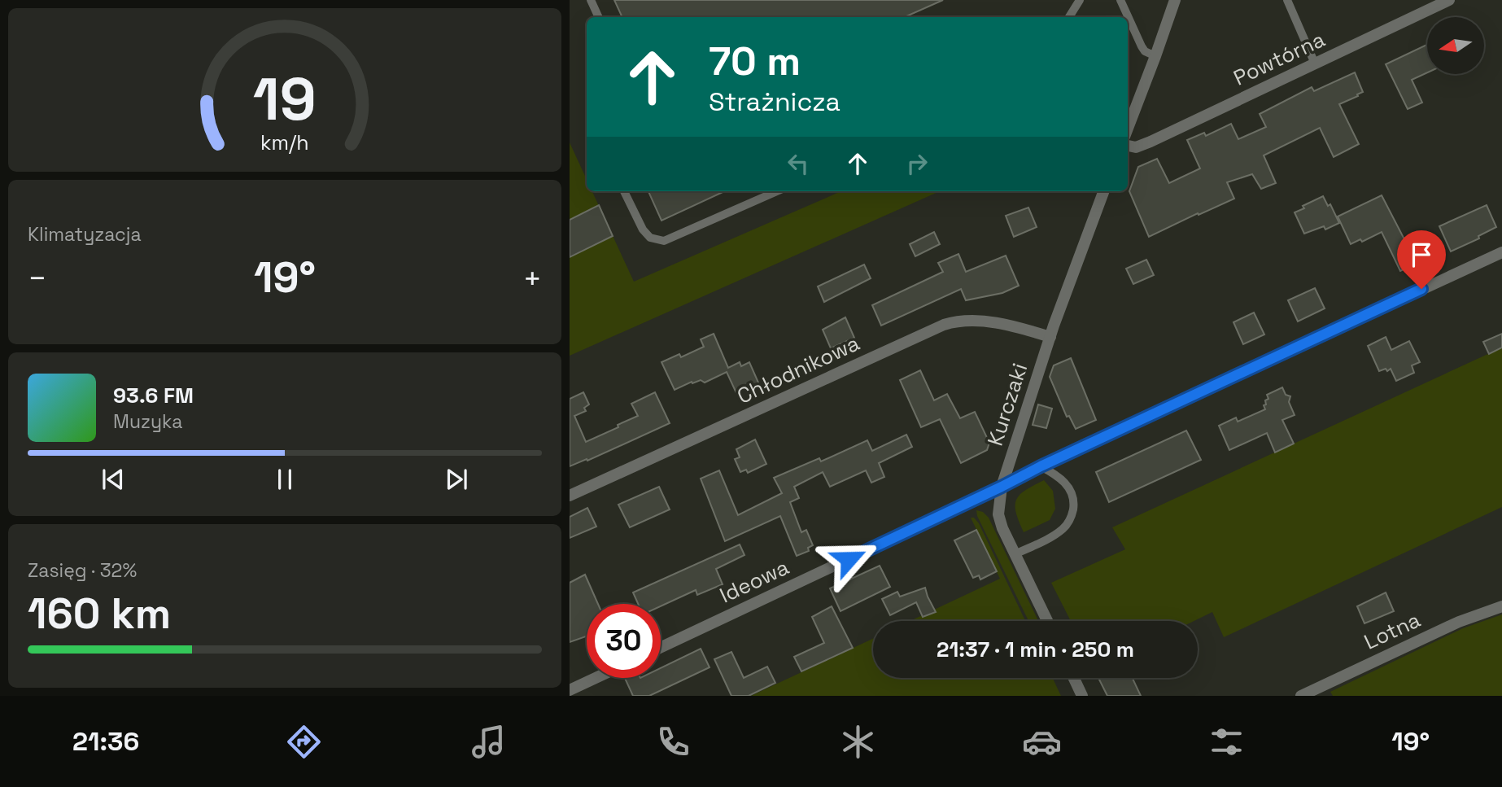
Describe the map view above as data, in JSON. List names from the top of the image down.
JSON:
{
  "streets": {
    "street": [
      "Powtórna",
      "Chłodnikowa",
      "Kurczaki",
      "Ideowa",
      "Lotna"
    ]
  },
  "crossings": [
    ["Chłodnikowa", "Kurczaki"],
    ["Kurczaki", "Ideowa"]
  ],
  "north": "left",
  "page": {
    "turn": ["70 m", "Strażnicza"],
    "tile": [
      "Klimatyzacja",
      ["Zasięg · 32%", "160 km"]
    ],
    "heat": ["−", "19°", "+"],
    "song": ["93.6 FM", "Muzyka"],
    "limit": "30",
    "trip": "21:37 · 1 min · 250 m",
    "tabs": ["21:36", "19°"],
    "gauge": ["19", "km/h"]
  }
}
